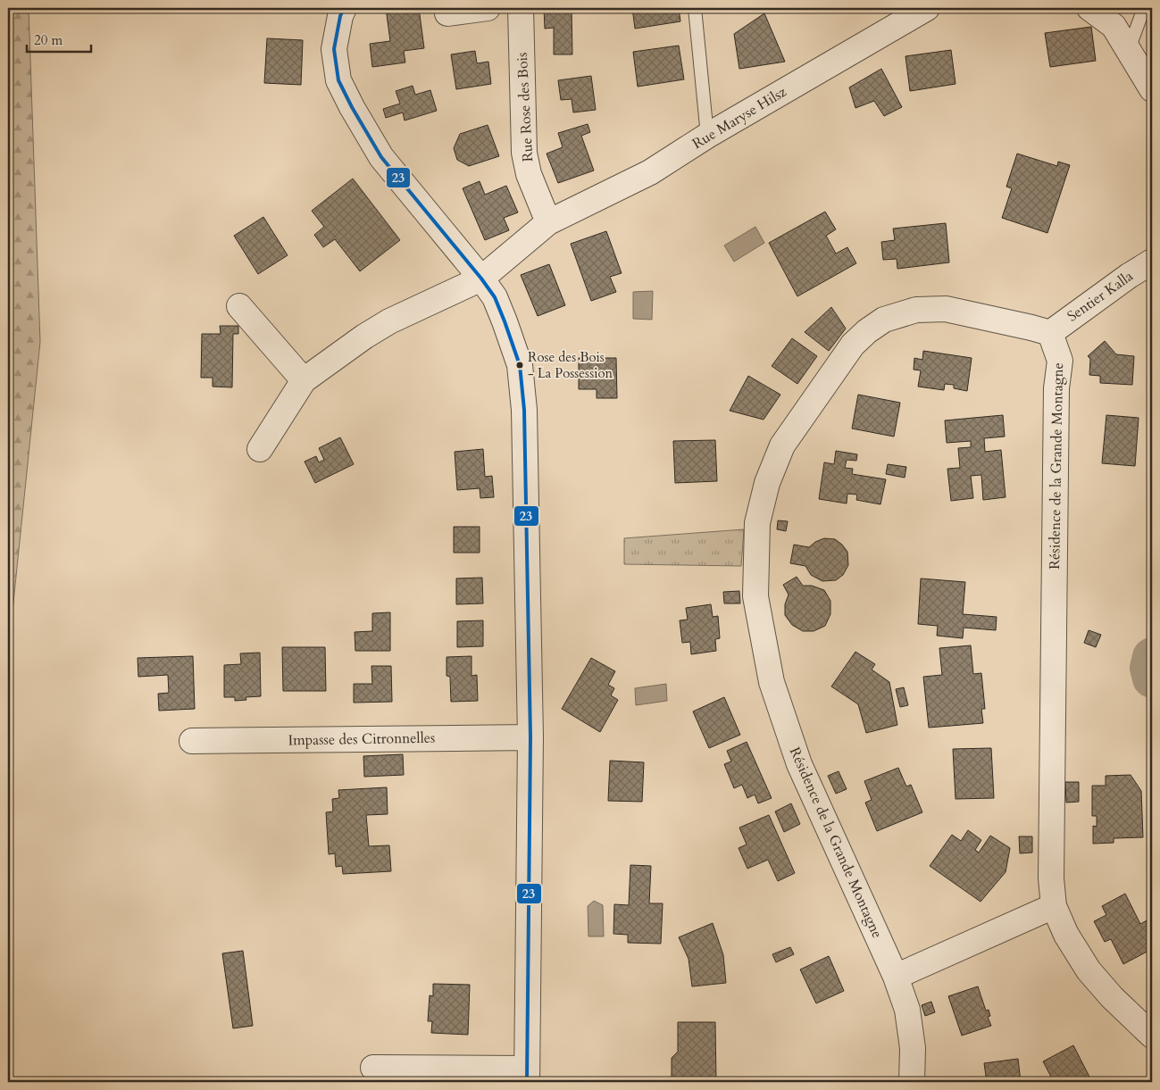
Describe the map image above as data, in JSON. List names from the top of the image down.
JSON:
{
  "streets": {
    "street": [
      "Rue Rose des Bois",
      "Rue Maryse Hilsz",
      "Sentier Kalla",
      "Résidence de la Grande Montagne",
      "Impasse des Citronnelles"
    ]
  },
  "crossings": [
    ["Rue Rose des Bois", "Rue Maryse Hilsz"],
    ["Sentier Kalla", "Résidence de la Grande Montagne"]
  ],
  "places": ["Rose des Bois - La Possession"],
  "lines": ["transit line 23"],
  "scale_bar": "20 m"
}
